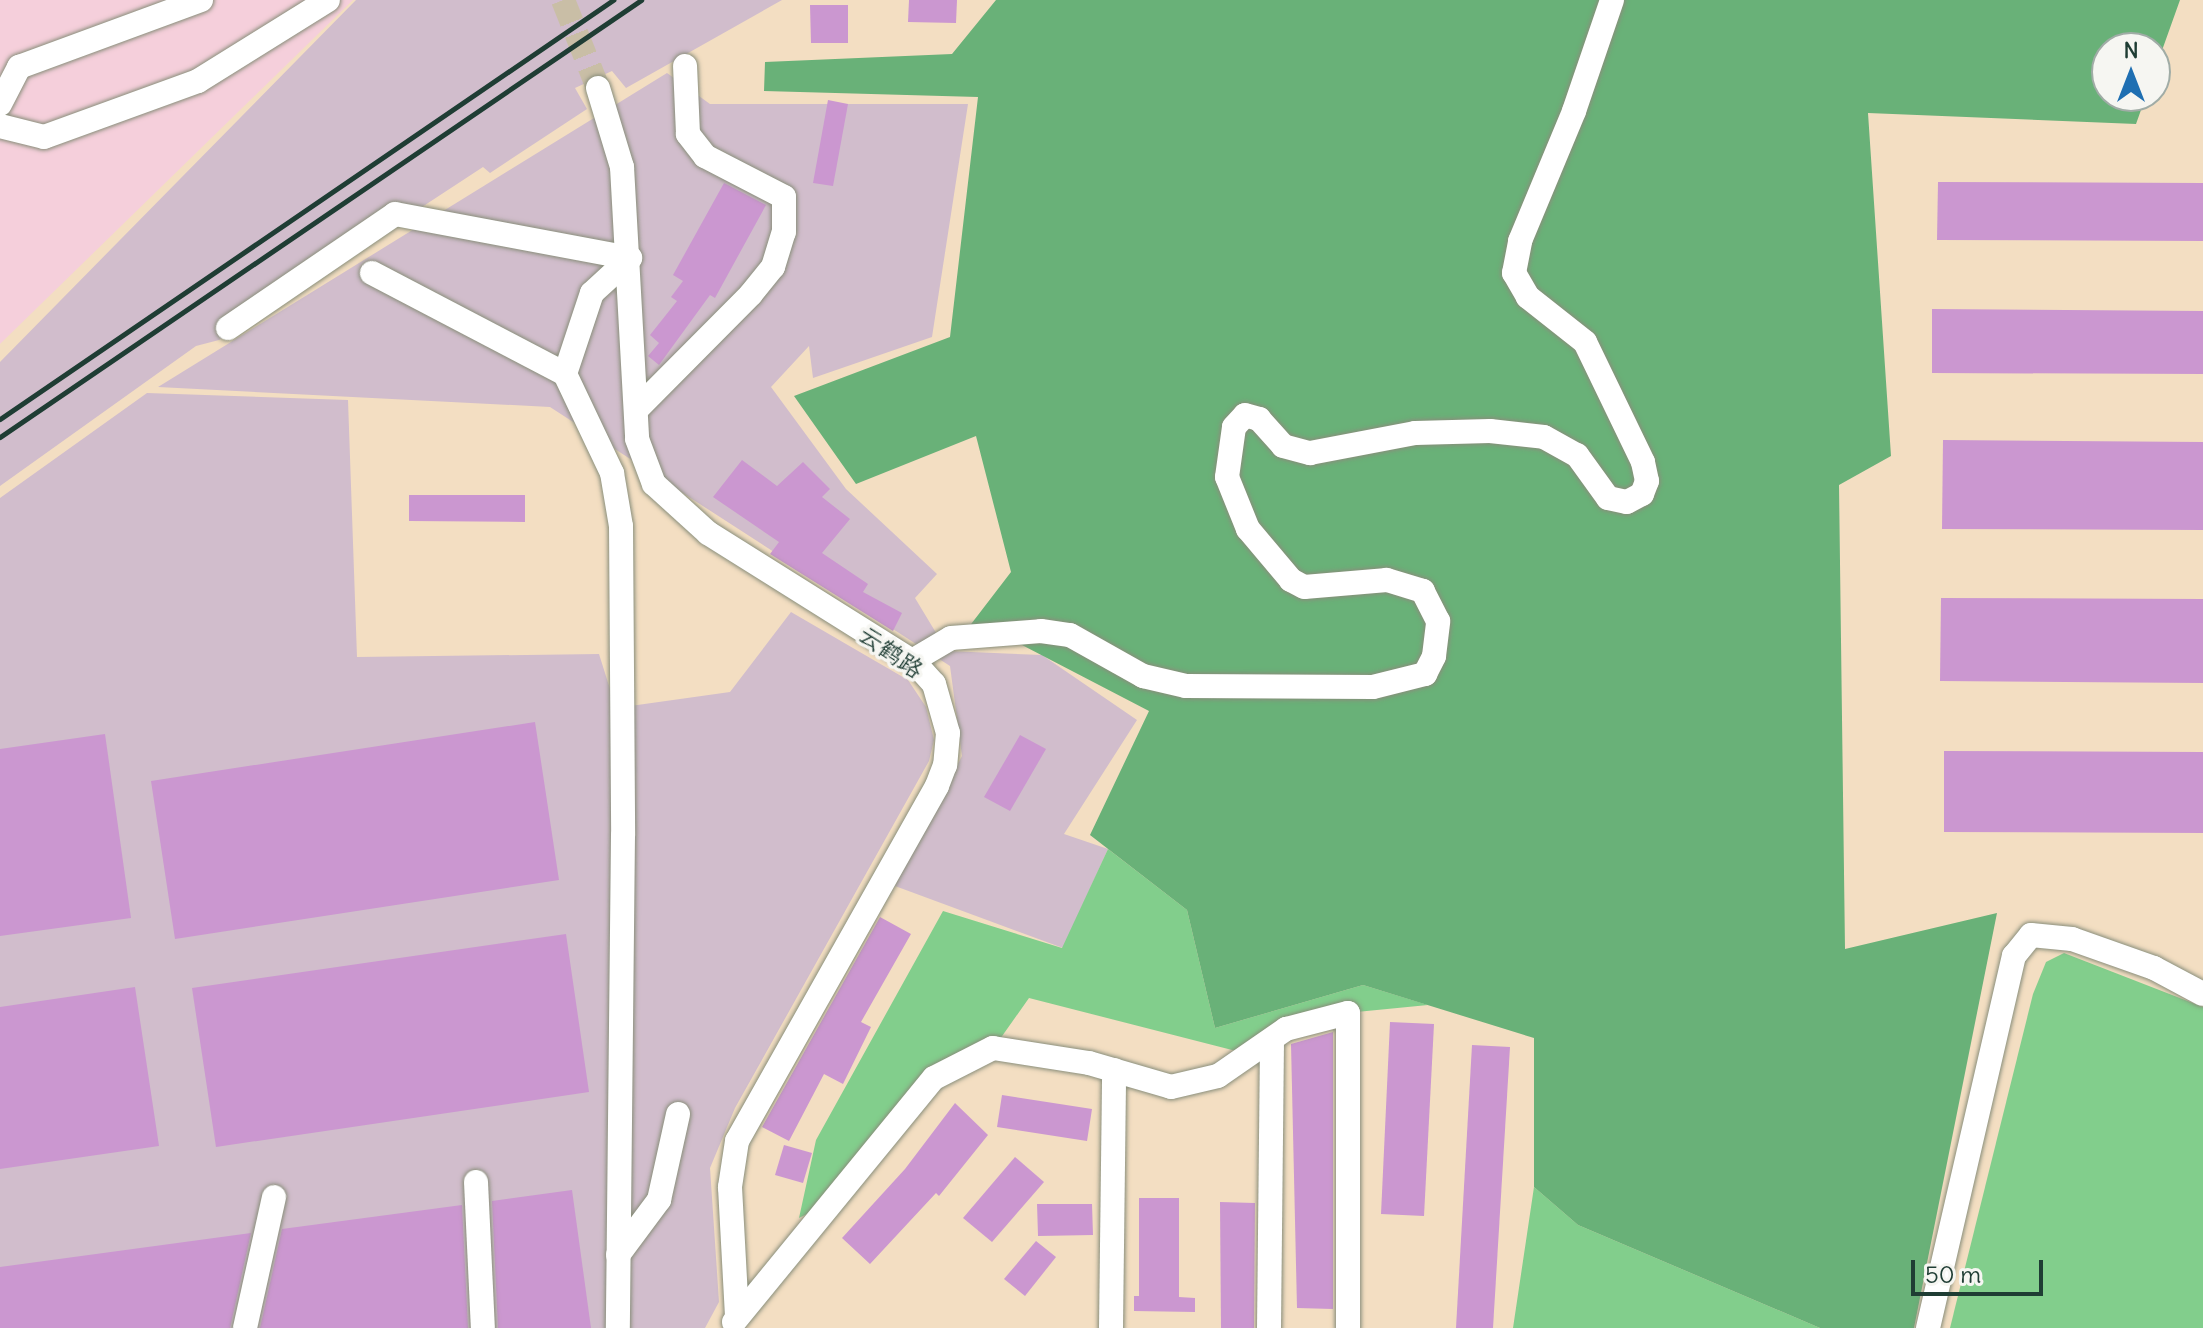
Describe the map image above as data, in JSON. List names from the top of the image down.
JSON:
{
  "streets": {
    "street": ["云鹤路"]
  },
  "scale_bar": "50 m",
  "north": "top"
}
